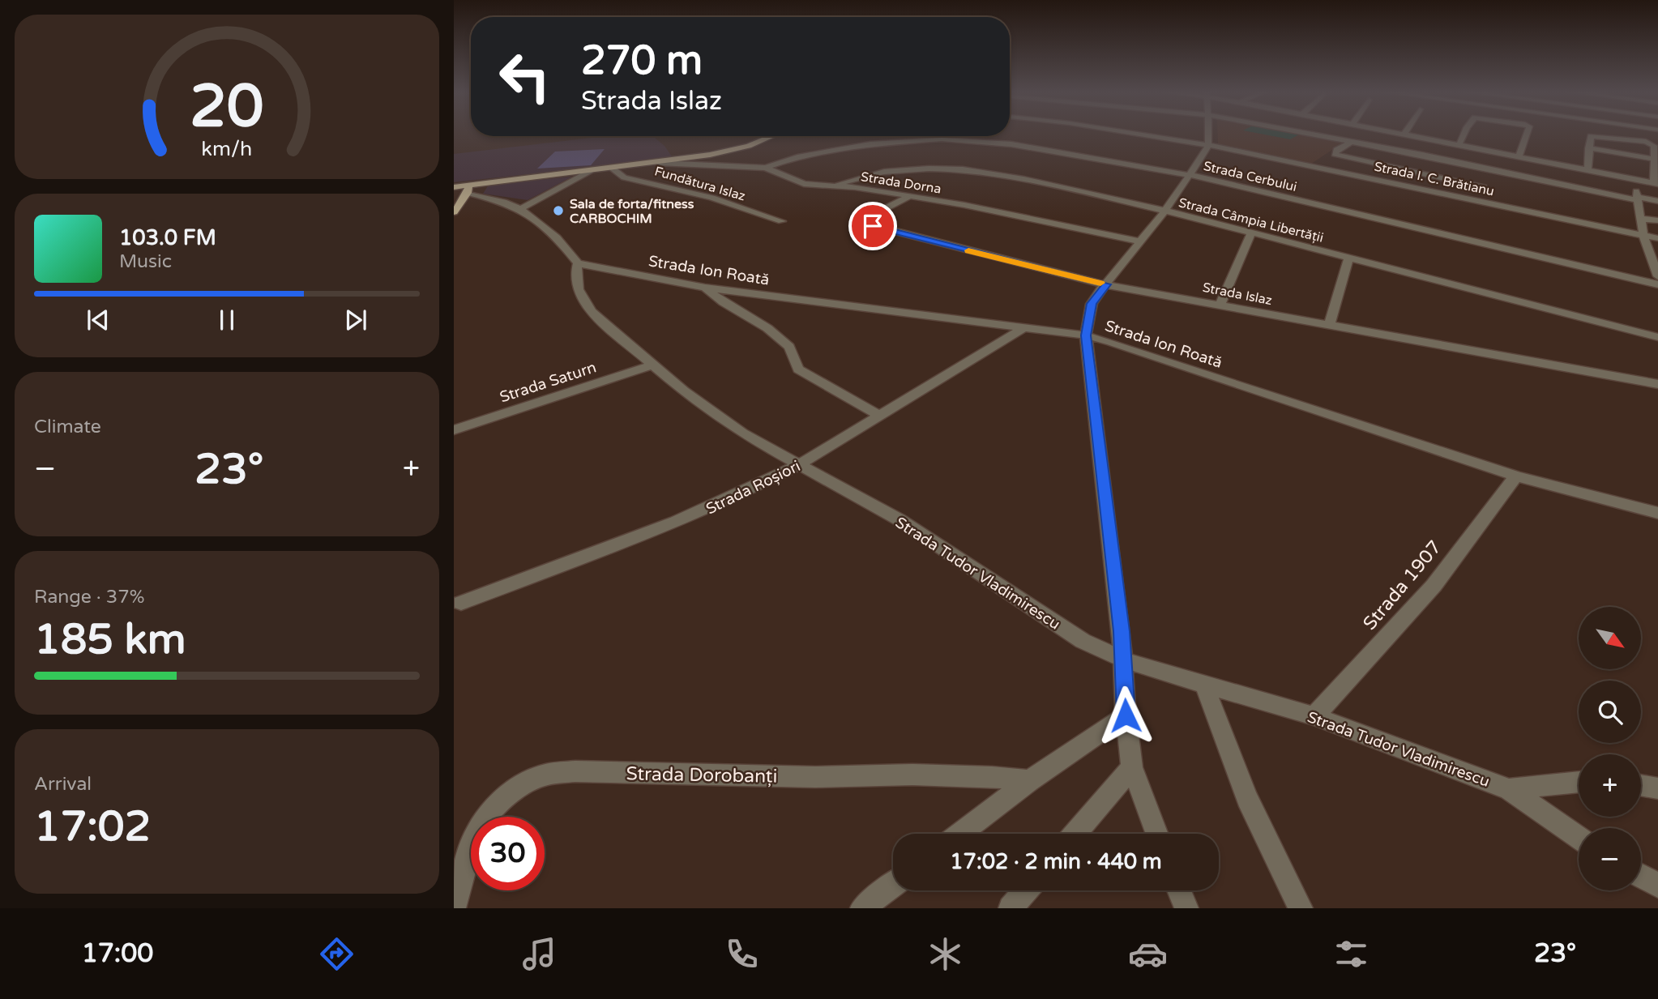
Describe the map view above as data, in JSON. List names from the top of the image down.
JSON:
{
  "streets": {
    "street": [
      "Strada Cerbului",
      "Strada I. C. Brătianu",
      "Strada Dorna",
      "Fundătura Islaz",
      "Strada Câmpia Libertății",
      "Strada Ion Roată",
      "Strada Islaz",
      "Strada Saturn",
      "Strada Roșiori",
      "Strada Tudor Vladimirescu",
      "Strada 1907",
      "Strada Dorobanți"
    ]
  },
  "crossings": [
    ["Strada Cerbului", "Strada Dorna"],
    ["Strada Dorna", "Strada Câmpia Libertății"],
    ["Strada Dorna", "Strada Islaz"],
    ["Strada Ion Roată", "Strada Roșiori"],
    ["Strada Ion Roată", "Strada Tudor Vladimirescu"],
    ["Strada Ion Roată", "Strada 1907"],
    ["Strada Saturn", "Strada Tudor Vladimirescu"],
    ["Strada Roșiori", "Strada Tudor Vladimirescu"],
    ["Strada Tudor Vladimirescu", "Strada 1907"]
  ],
  "places": ["Sala de forta/fitness CARBOCHIM"],
  "north": "bottom right",
  "page": {
    "turn": ["270 m", "Strada Islaz"],
    "song": ["103.0 FM", "Music"],
    "tile": [
      "Climate",
      ["Range · 37%", "185 km"],
      ["Arrival", "17:02"]
    ],
    "heat": ["−", "23°", "+"],
    "map_buttons": ["+", "−"],
    "limit": "30",
    "trip": "17:02 · 2 min · 440 m",
    "tabs": ["17:00", "23°"],
    "gauge": ["20", "km/h"]
  }
}
